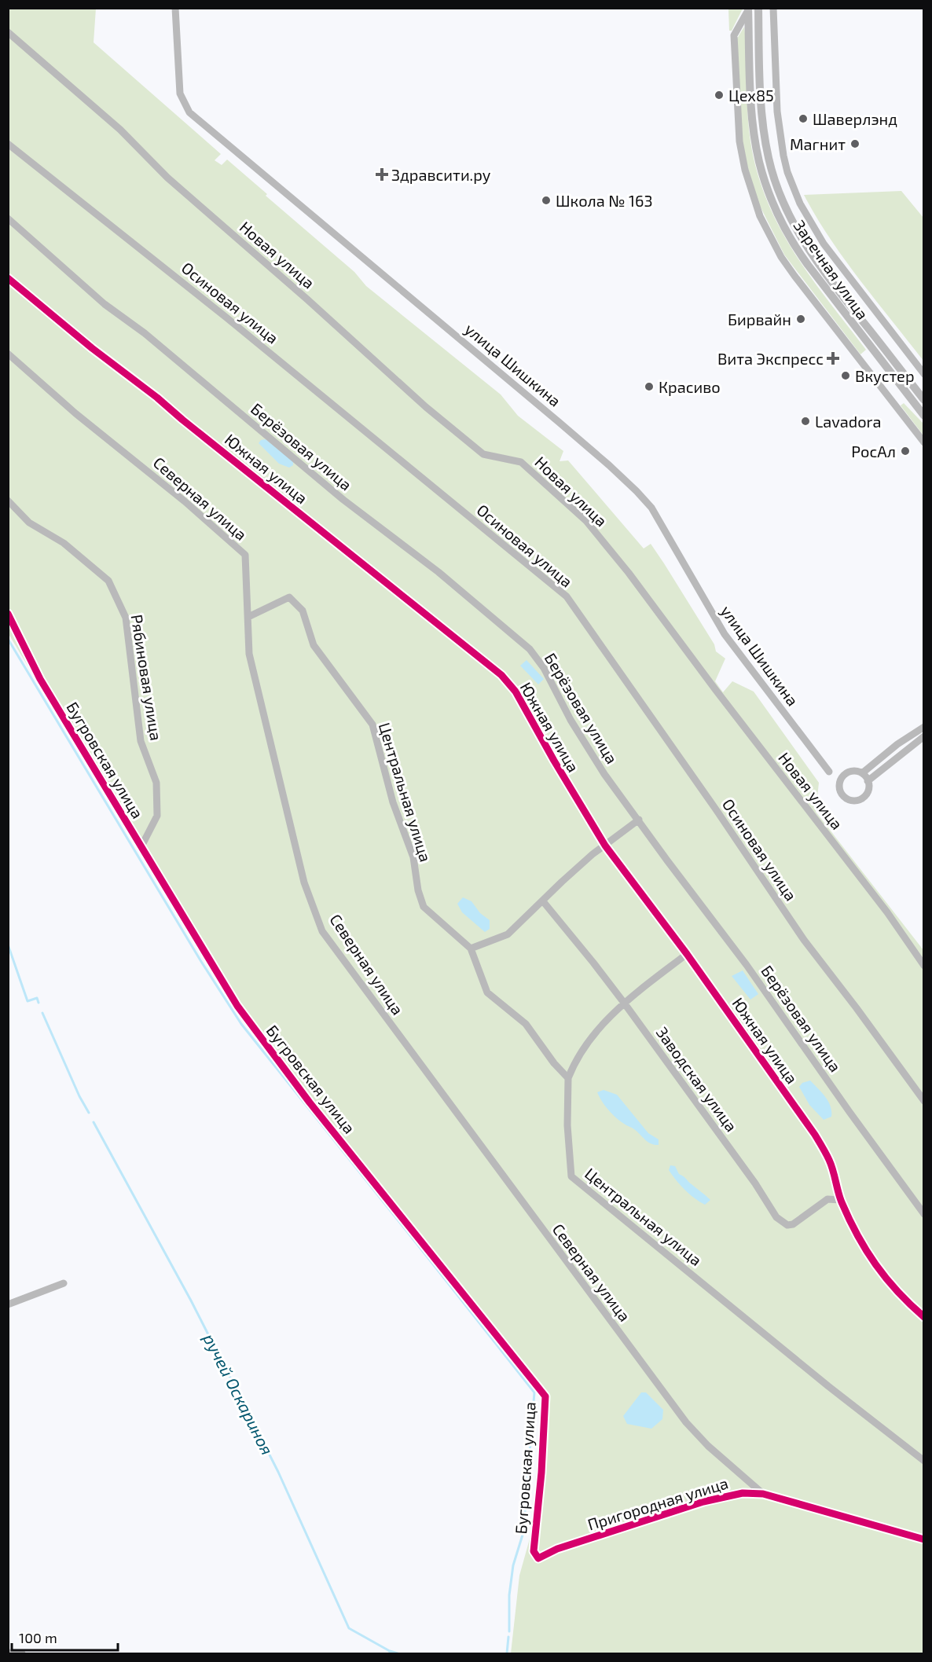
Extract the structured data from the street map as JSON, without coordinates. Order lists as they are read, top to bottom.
{
  "streets": {
    "street": [
      "Новая улица",
      "Заречная улица",
      "Осиновая улица",
      "улица Шишкина",
      "Берёзовая улица",
      "Южная улица",
      "Северная улица",
      "Рябиновая улица",
      "Бугровская улица",
      "Центральная улица",
      "Заводская улица",
      "Пригородная улица"
    ]
  },
  "crossings": [
    ["Южная улица", "Заводская улица"],
    ["Северная улица", "Центральная улица"],
    ["Северная улица", "Пригородная улица"],
    ["Рябиновая улица", "Бугровская улица"],
    ["Бугровская улица", "Пригородная улица"]
  ],
  "water": ["ручей Оскариноя"],
  "places": {
    "other": [
      "Цех85",
      "Шаверлэнд",
      "Магнит",
      "Школа № 163",
      "Бирвайн",
      "Вкустер",
      "Красиво",
      "Lavadora",
      "РосАл"
    ],
    "health": ["Здравсити.ру", "Вита Экспресс"]
  },
  "scale_bar": "100 m"
}
